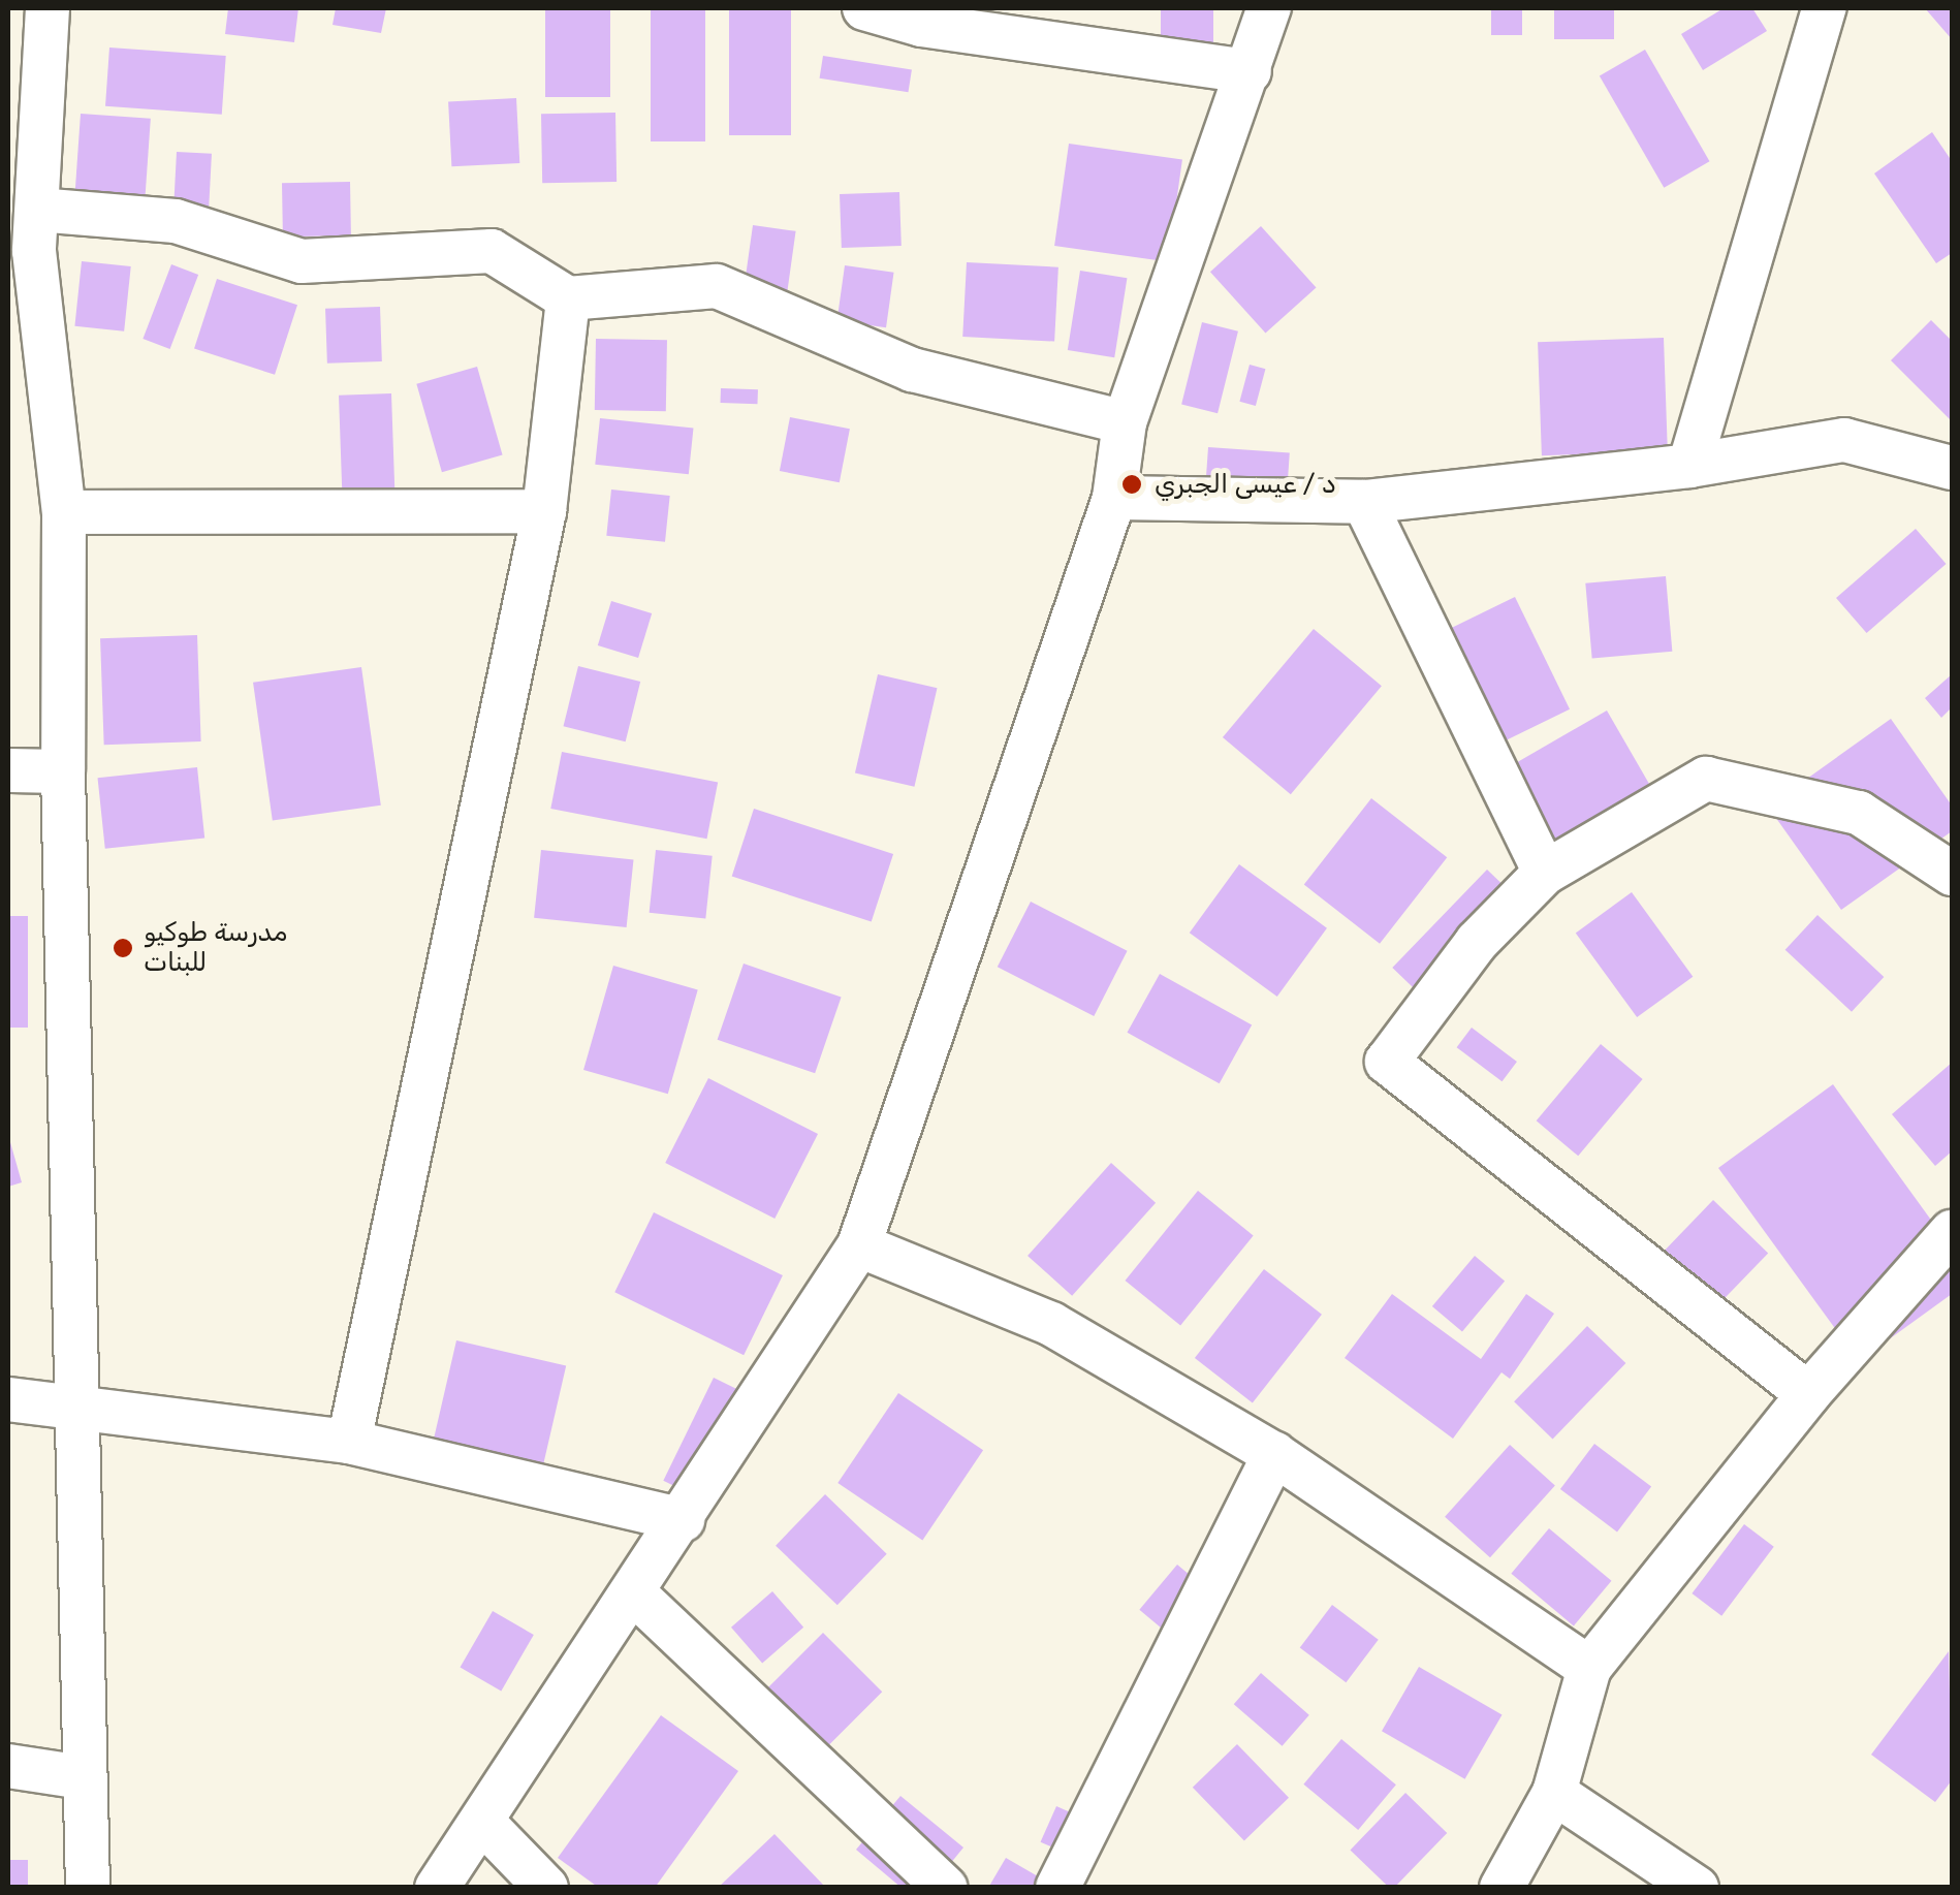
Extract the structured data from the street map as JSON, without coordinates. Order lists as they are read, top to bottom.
{
  "places": ["د / عيسى الجبري", "مدرسة طوكيو للبنات"]
}
